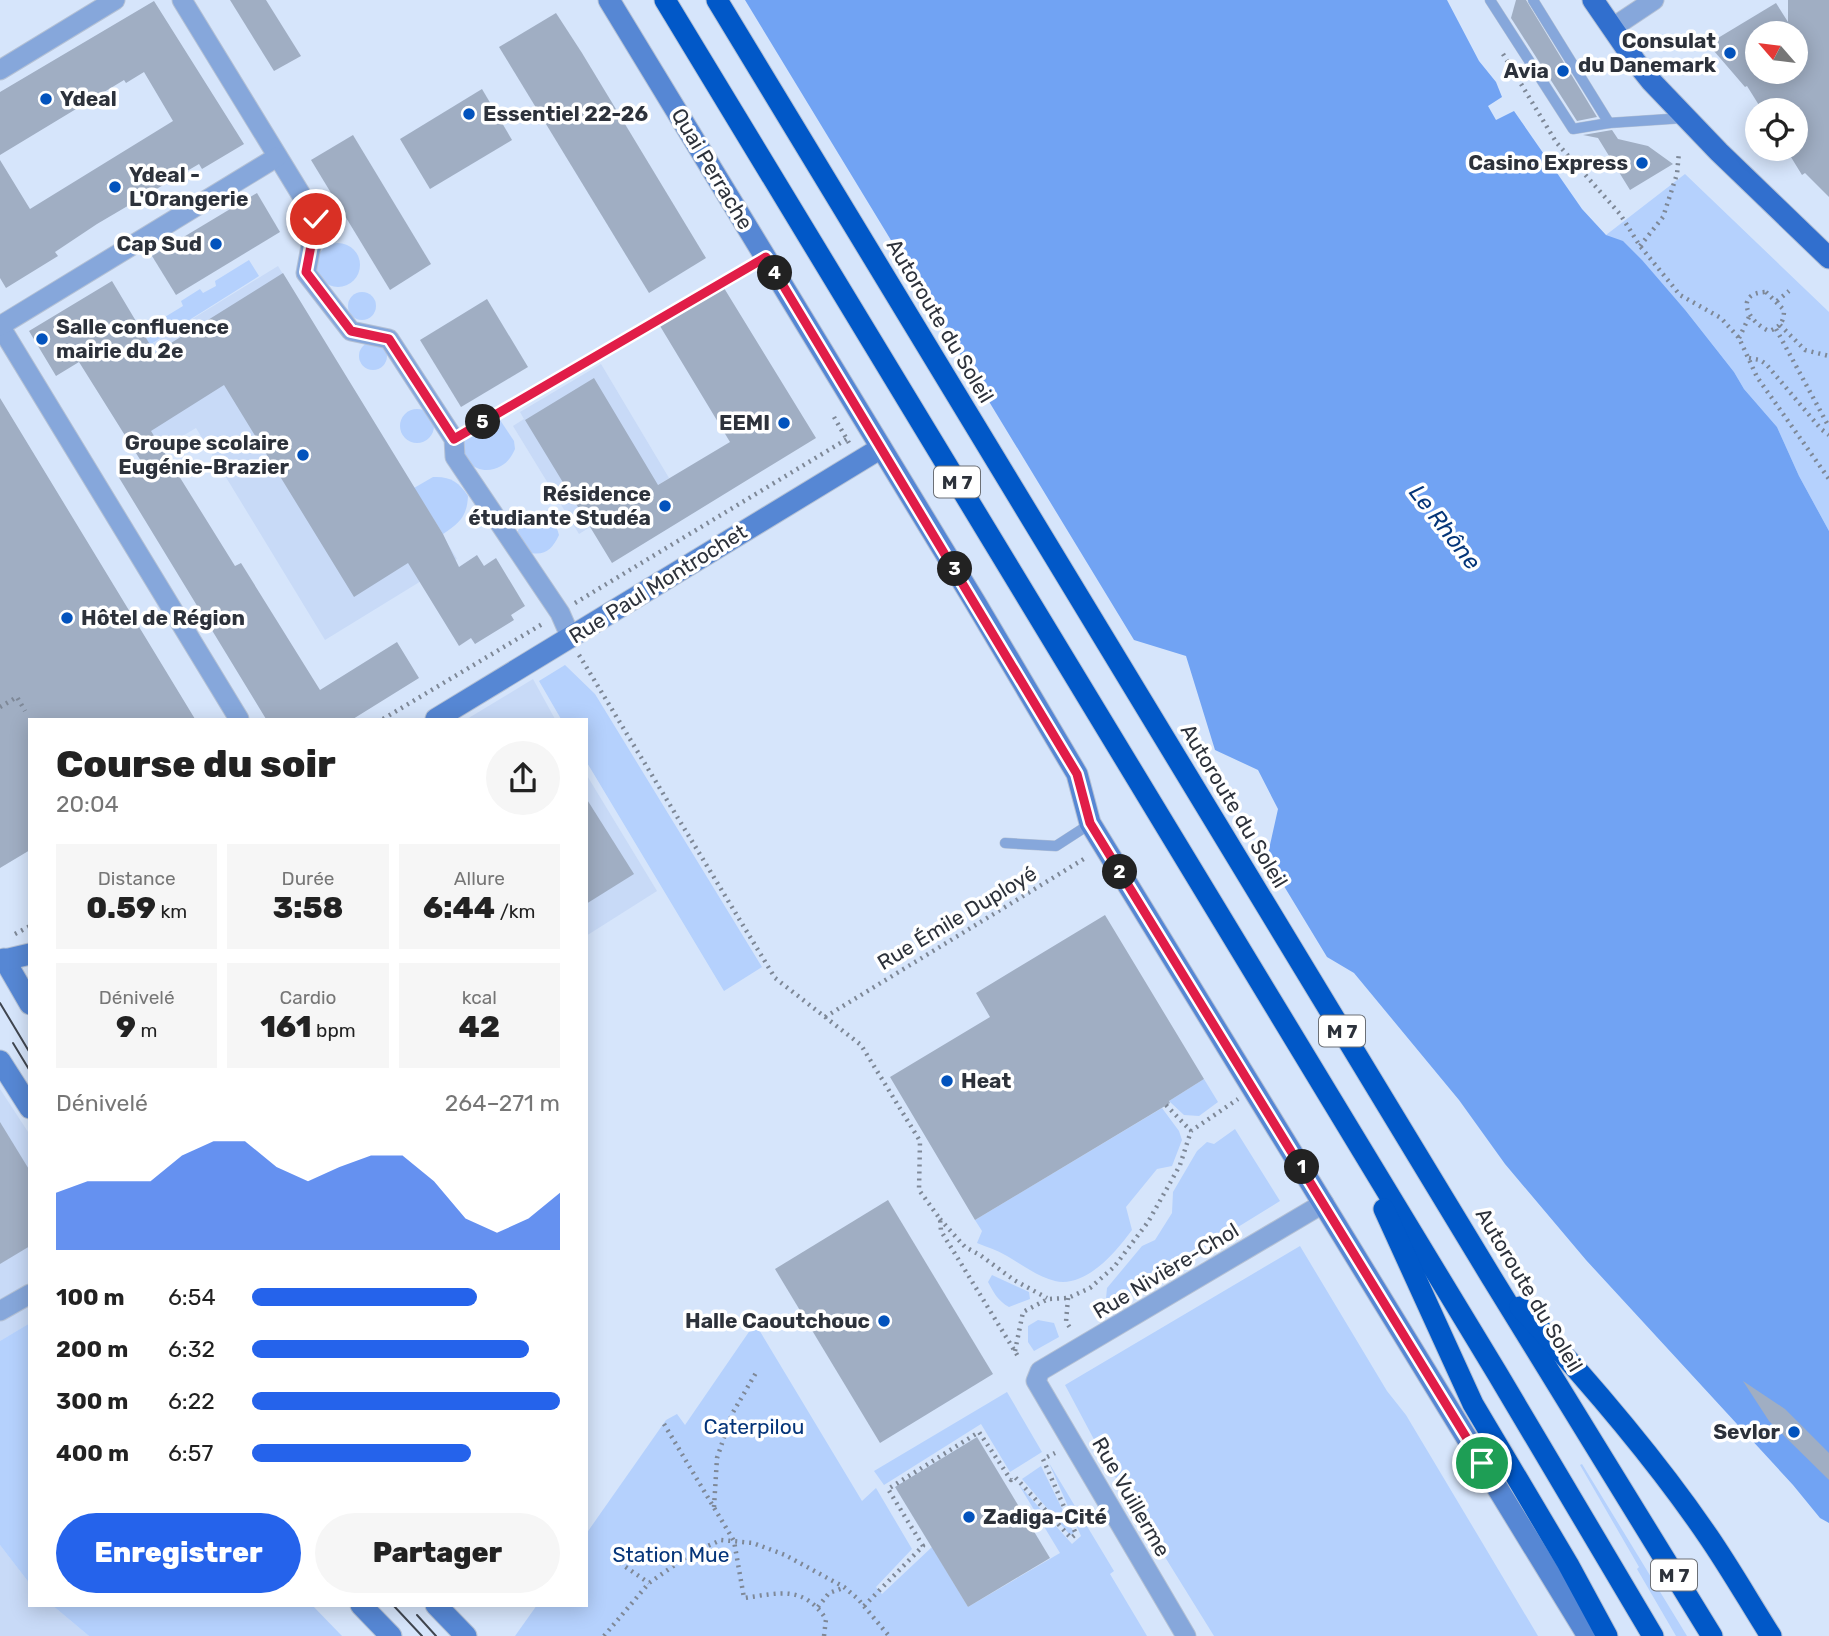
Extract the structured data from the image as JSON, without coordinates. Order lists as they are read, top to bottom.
{
  "streets": {
    "highway": ["Autoroute du Soleil", "M 7"],
    "street": [
      "Quai Perrache",
      "Rue Paul Montrochet",
      "Rue Nivière-Chol",
      "Rue Vuillerme"
    ],
    "path": ["Rue Émile Duployé"]
  },
  "crossings": [
    ["Quai Perrache", "Rue Paul Montrochet"],
    ["Quai Perrache", "Rue Émile Duployé"],
    ["Quai Perrache", "Rue Nivière-Chol"],
    ["Rue Nivière-Chol", "Rue Vuillerme"]
  ],
  "water": ["Le Rhône"],
  "parks": ["Caterpilou", "Station Mue"],
  "places": [
    "Consulat du Danemark",
    "Avia",
    "Ydeal",
    "Essentiel 22-26",
    "Casino Express",
    "Ydeal - L'Orangerie",
    "Cap Sud",
    "Salle confluence mairie du 2e",
    "EEMI",
    "Groupe scolaire Eugénie-Brazier",
    "Résidence étudiante Studéa",
    "Hôtel de Région",
    "Heat",
    "Halle Caoutchouc",
    "Sevlor",
    "Zadiga-Cité"
  ],
  "north": "top left",
  "page": {
    "pins": [
      "4",
      "5",
      "3",
      "2",
      "1"
    ],
    "heading": ["Course du soir", "20:04"],
    "stats": [
      ["Distance", "0.59 km"],
      ["Durée", "3:58"],
      ["Allure", "6:44 /km"],
      ["Dénivelé", "9 m"],
      ["Cardio", "161 bpm"],
      ["kcal", "42"]
    ],
    "chart": ["Dénivelé", "264–271 m"],
    "list": [
      {
        "name": "100 m",
        "note": "6:54"
      },
      {
        "name": "200 m",
        "note": "6:32"
      },
      {
        "name": "300 m",
        "note": "6:22"
      },
      {
        "name": "400 m",
        "note": "6:57"
      }
    ],
    "buttons": ["Enregistrer", "Partager"]
  }
}
